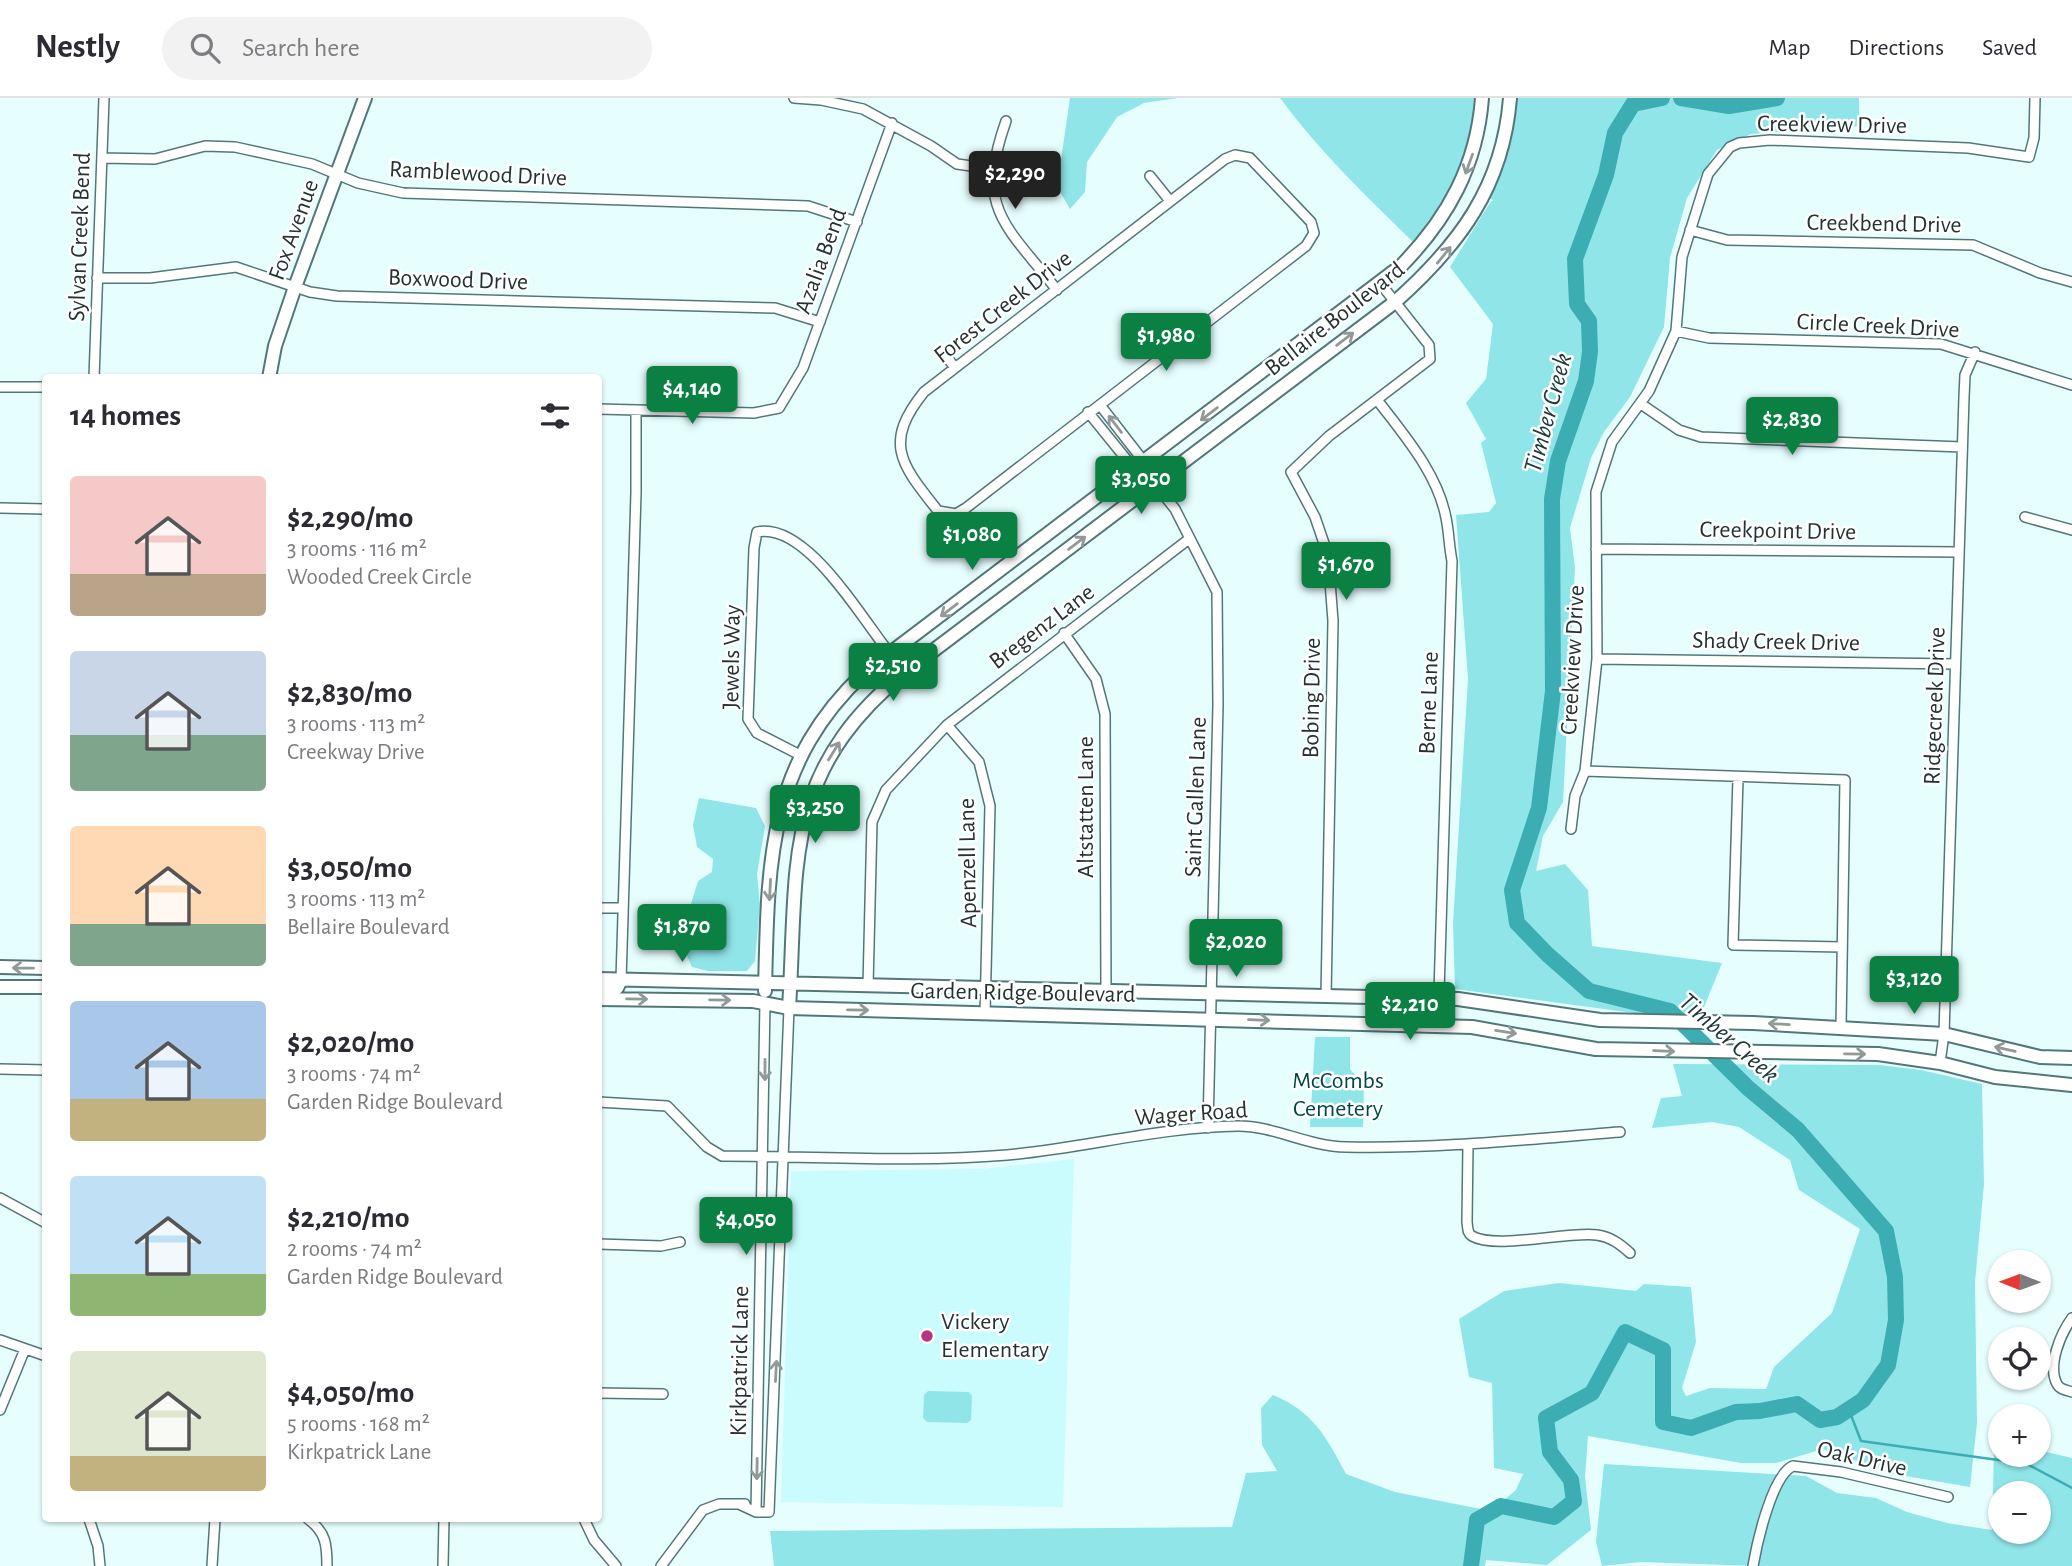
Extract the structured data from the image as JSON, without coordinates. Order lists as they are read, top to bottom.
{
  "streets": {
    "main road": ["Fox Avenue", "Bellaire Boulevard", "Garden Ridge Boulevard"],
    "street": [
      "Creekview Drive",
      "Ramblewood Drive",
      "Creekbend Drive",
      "Sylvan Creek Bend",
      "Azalia Bend",
      "Boxwood Drive",
      "Forest Creek Drive",
      "Circle Creek Drive",
      "Creekpoint Drive",
      "Bregenz Lane",
      "Shady Creek Drive",
      "Jewels Way",
      "Bobing Drive",
      "Berne Lane",
      "Ridgecreek Drive",
      "Saint Gallen Lane",
      "Altstatten Lane",
      "Apenzell Lane",
      "Wager Road",
      "Kirkpatrick Lane",
      "Oak Drive"
    ]
  },
  "crossings": [
    ["Creekview Drive", "Creekbend Drive"],
    ["Creekview Drive", "Circle Creek Drive"],
    ["Creekview Drive", "Creekpoint Drive"],
    ["Creekview Drive", "Shady Creek Drive"],
    ["Creekview Drive", "Garden Ridge Boulevard"],
    ["Ramblewood Drive", "Fox Avenue"],
    ["Ramblewood Drive", "Sylvan Creek Bend"],
    ["Ramblewood Drive", "Azalia Bend"],
    ["Fox Avenue", "Boxwood Drive"],
    ["Sylvan Creek Bend", "Boxwood Drive"],
    ["Azalia Bend", "Boxwood Drive"],
    ["Bellaire Boulevard", "Jewels Way"],
    ["Bellaire Boulevard", "Bobing Drive"],
    ["Bellaire Boulevard", "Saint Gallen Lane"],
    ["Bellaire Boulevard", "Garden Ridge Boulevard"],
    ["Bellaire Boulevard", "Kirkpatrick Lane"],
    ["Circle Creek Drive", "Ridgecreek Drive"],
    ["Creekpoint Drive", "Ridgecreek Drive"],
    ["Bregenz Lane", "Saint Gallen Lane"],
    ["Bregenz Lane", "Altstatten Lane"],
    ["Bregenz Lane", "Apenzell Lane"],
    ["Bregenz Lane", "Garden Ridge Boulevard"],
    ["Shady Creek Drive", "Ridgecreek Drive"],
    ["Bobing Drive", "Berne Lane"],
    ["Bobing Drive", "Garden Ridge Boulevard"],
    ["Berne Lane", "Garden Ridge Boulevard"],
    ["Ridgecreek Drive", "Garden Ridge Boulevard"],
    ["Saint Gallen Lane", "Garden Ridge Boulevard"],
    ["Saint Gallen Lane", "Wager Road"],
    ["Altstatten Lane", "Garden Ridge Boulevard"],
    ["Apenzell Lane", "Garden Ridge Boulevard"],
    ["Garden Ridge Boulevard", "Kirkpatrick Lane"],
    ["Wager Road", "Kirkpatrick Lane"]
  ],
  "water": ["Timber Creek"],
  "parks": ["McCombs Cemetery"],
  "places": ["Vickery Elementary"],
  "north": "left",
  "page": {
    "header": "Nestly",
    "search": "Search here",
    "nav": ["Map", "Directions", "Saved"],
    "price": [
      "$2,290",
      "$1,980",
      "$4,140",
      "$2,830",
      "$3,050",
      "$1,080",
      "$1,670",
      "$2,510",
      "$3,250",
      "$1,870",
      "$2,020",
      "$3,120",
      "$2,210",
      "$4,050"
    ],
    "heading": "14 homes",
    "list": [
      {
        "name": "$2,290/mo",
        "note": "3 rooms · 116 m² · Wooded Creek Circle"
      },
      {
        "name": "$2,830/mo",
        "note": "3 rooms · 113 m² · Creekway Drive"
      },
      {
        "name": "$3,050/mo",
        "note": "3 rooms · 113 m² · Bellaire Boulevard"
      },
      {
        "name": "$2,020/mo",
        "note": "3 rooms · 74 m² · Garden Ridge Boulevard"
      },
      {
        "name": "$2,210/mo",
        "note": "2 rooms · 74 m² · Garden Ridge Boulevard"
      },
      {
        "name": "$4,050/mo",
        "note": "5 rooms · 168 m² · Kirkpatrick Lane"
      }
    ],
    "map_buttons": ["+", "−"]
  }
}
